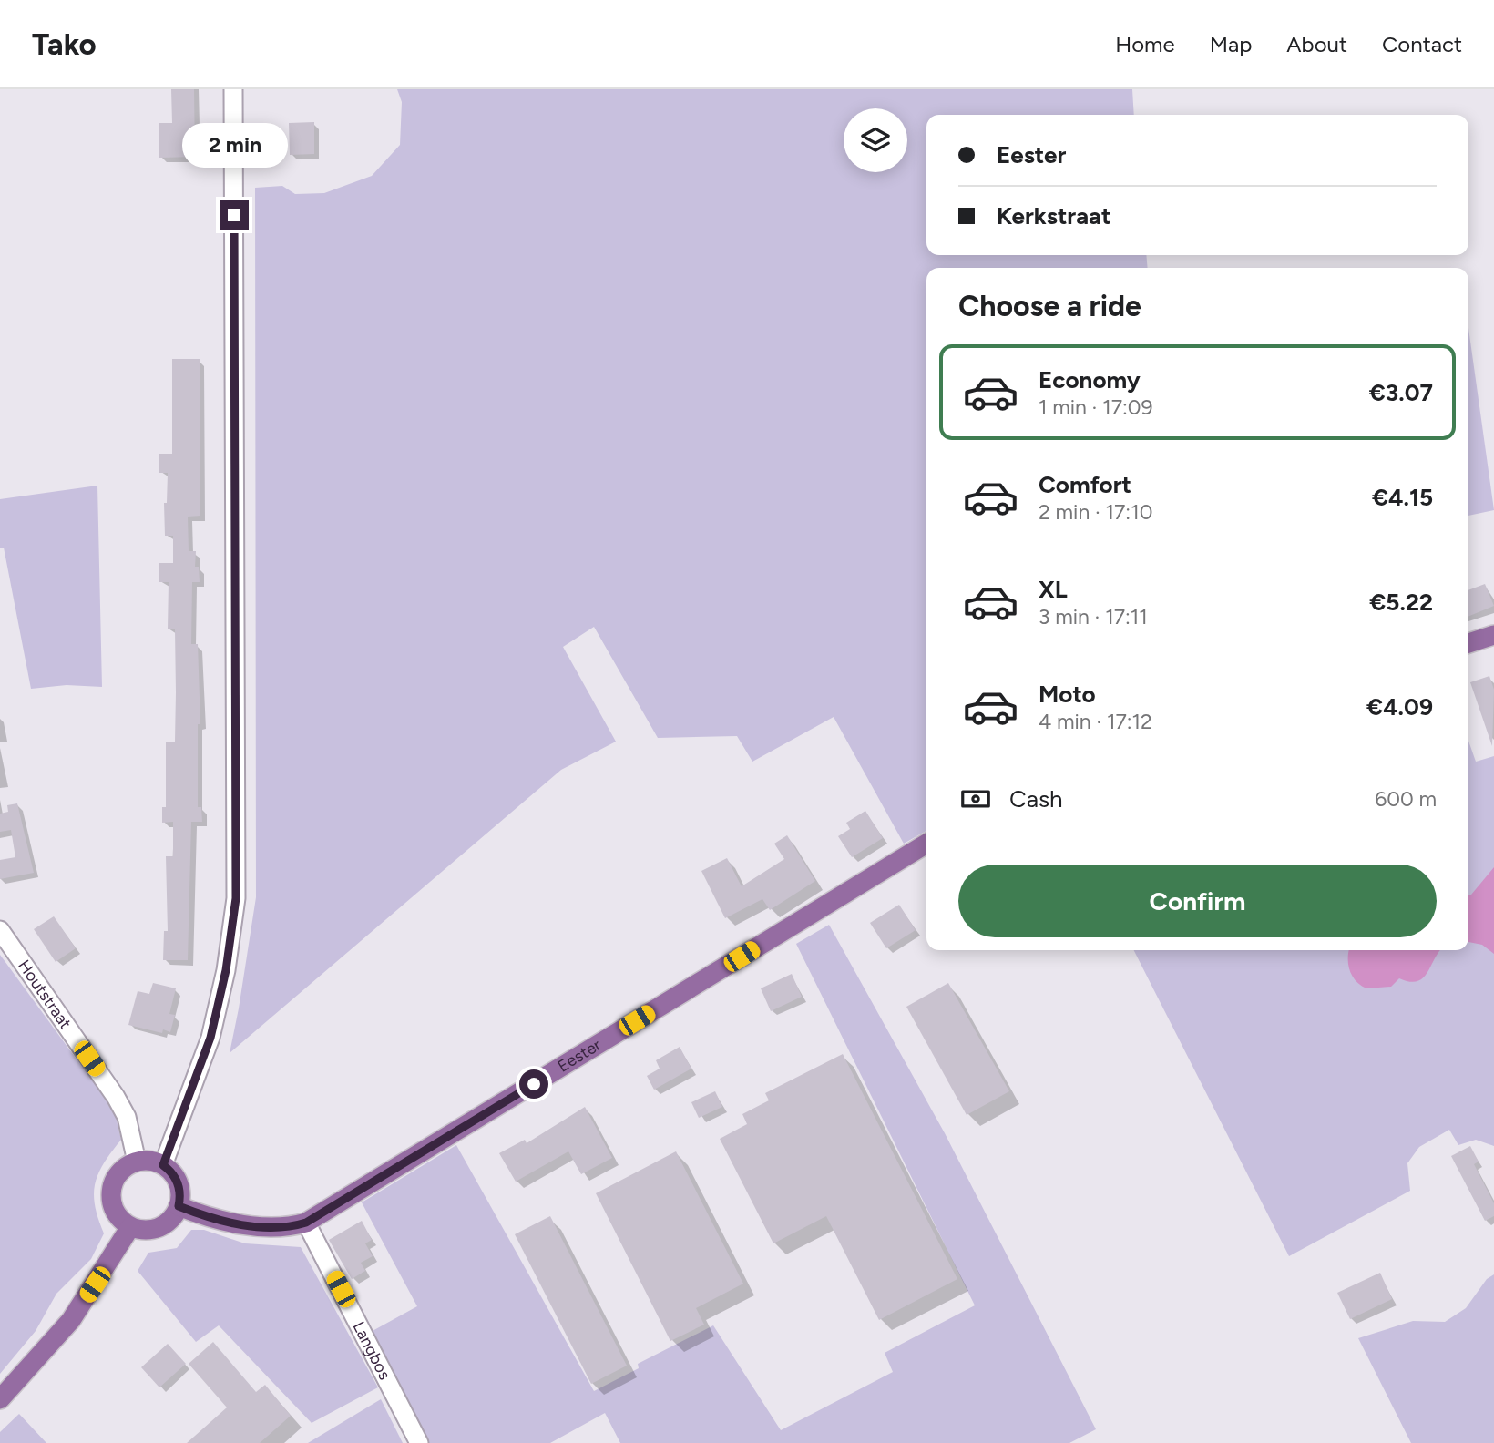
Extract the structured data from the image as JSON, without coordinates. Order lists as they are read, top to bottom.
{
  "streets": {
    "main road": ["Eester"],
    "street": ["Houtstraat", "Langbos"]
  },
  "crossings": [
    ["Houtstraat", "Eester"],
    ["Eester", "Langbos"]
  ],
  "page": {
    "header": "Tako",
    "nav": [
      "Home",
      "Map",
      "About",
      "Contact"
    ],
    "banner": ["Eester", "Kerkstraat"],
    "bubble": "2 min",
    "heading": "Choose a ride",
    "list": [
      {
        "name": "Economy",
        "note": "1 min · 17:09",
        "value": "€3.07"
      },
      {
        "name": "Comfort",
        "note": "2 min · 17:10",
        "value": "€4.15"
      },
      {
        "name": "XL",
        "note": "3 min · 17:11",
        "value": "€5.22"
      },
      {
        "name": "Moto",
        "note": "4 min · 17:12",
        "value": "€4.09"
      }
    ],
    "pay": ["Cash", "600 m"],
    "buttons": "Confirm"
  }
}
